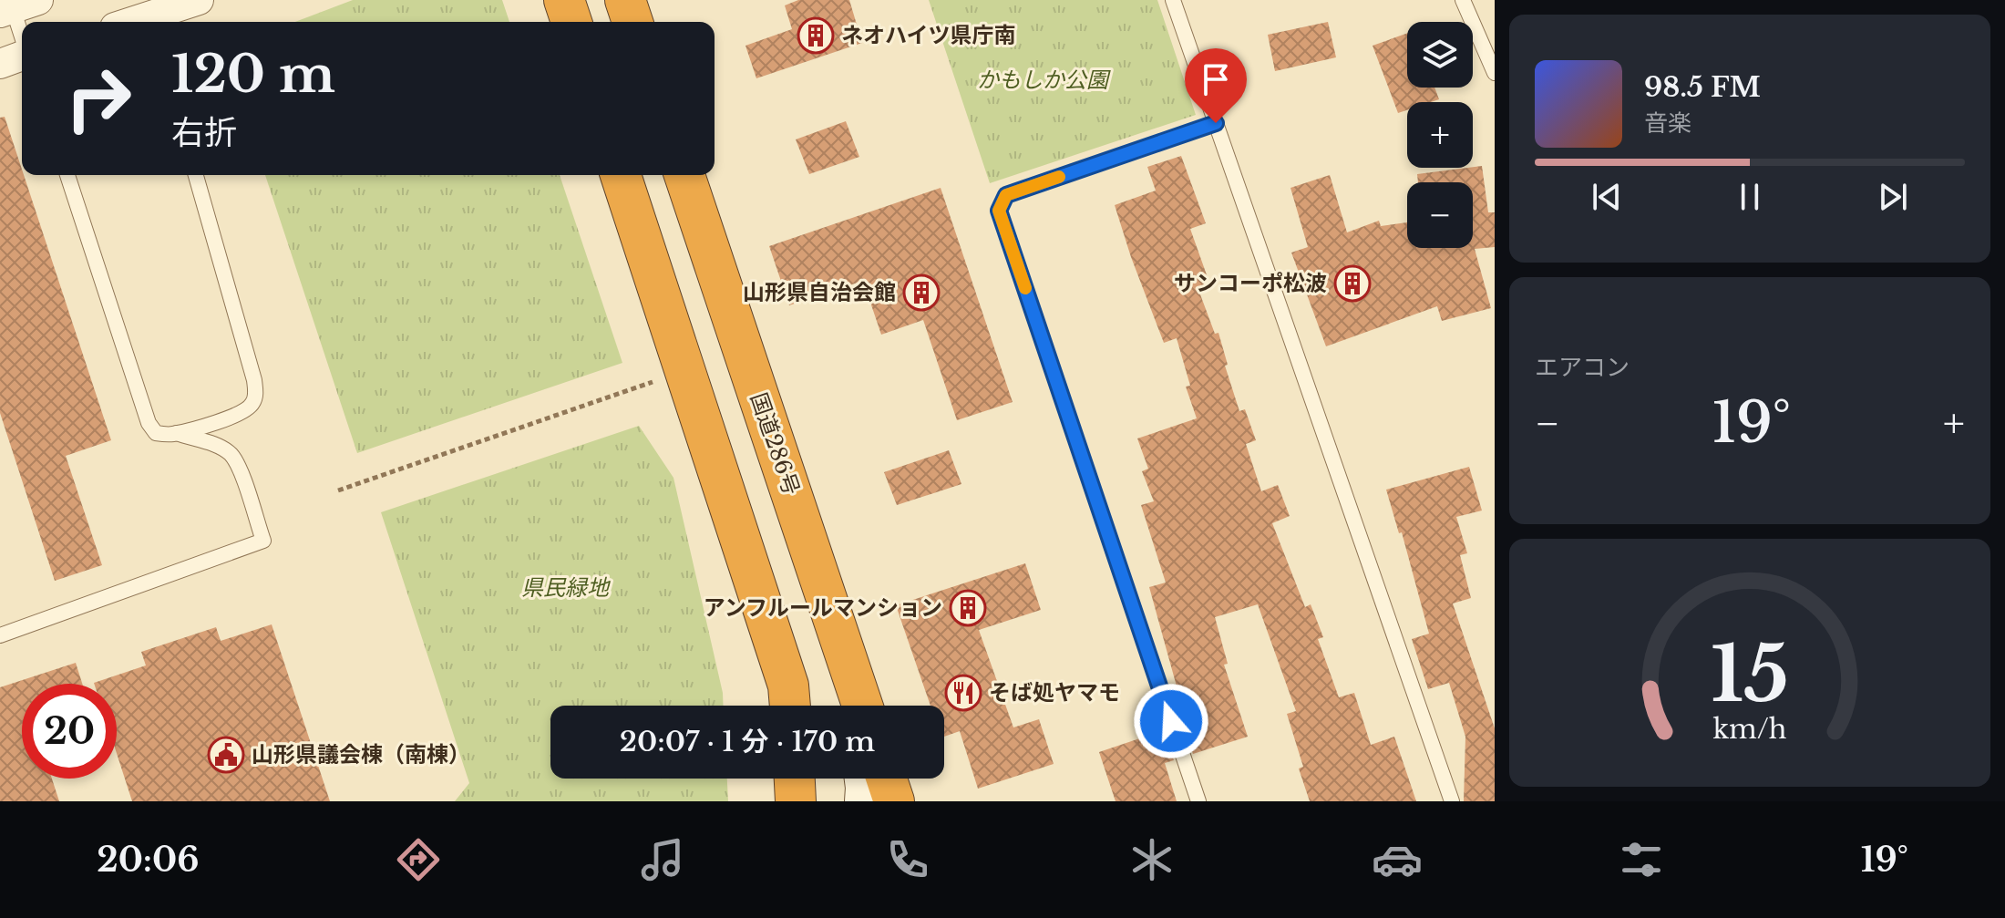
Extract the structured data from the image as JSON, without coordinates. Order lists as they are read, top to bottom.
{
  "streets": {
    "highway": ["国道286号"]
  },
  "parks": ["かもしか公園", "県民緑地"],
  "places": {
    "building": [
      "ネオハイツ県庁南",
      "サンコーポ松波",
      "山形県自治会館",
      "アンフルールマンション"
    ],
    "restaurant": ["そば処ヤマモ"],
    "public building": ["山形県議会棟（南棟）"]
  },
  "page": {
    "map_buttons": ["+", "−"],
    "turn": ["120 m", "右折"],
    "song": ["98.5 FM", "音楽"],
    "tile": "エアコン",
    "heat": ["−", "19°", "+"],
    "limit": "20",
    "trip": "20:07 · 1 分 · 170 m",
    "tabs": ["20:06", "19°"],
    "gauge": ["15", "km/h"]
  }
}
